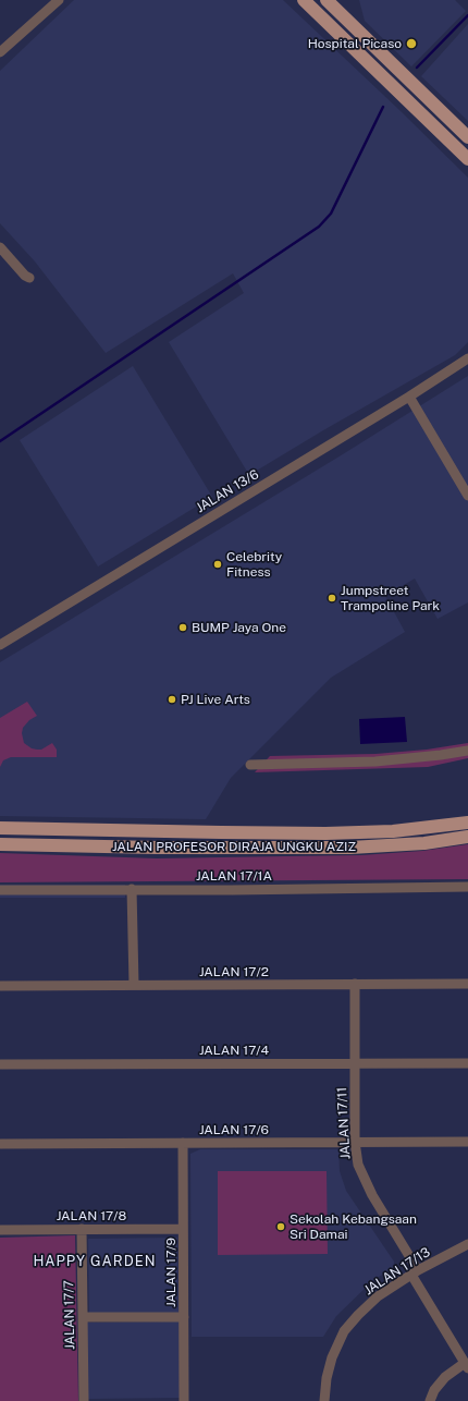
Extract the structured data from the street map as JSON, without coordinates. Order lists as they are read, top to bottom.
{
  "streets": {
    "main road": ["JALAN PROFESOR DIRAJA UNGKU AZIZ"],
    "street": [
      "JALAN 13/6",
      "JALAN 17/1A",
      "JALAN 17/2",
      "JALAN 17/4",
      "JALAN 17/11",
      "JALAN 17/6",
      "JALAN 17/8",
      "JALAN 17/13",
      "JALAN 17/9",
      "JALAN 17/7"
    ]
  },
  "crossings": [
    ["JALAN 17/2", "JALAN 17/11"],
    ["JALAN 17/4", "JALAN 17/11"],
    ["JALAN 17/11", "JALAN 17/6"],
    ["JALAN 17/11", "JALAN 17/13"],
    ["JALAN 17/6", "JALAN 17/9"],
    ["JALAN 17/8", "JALAN 17/9"],
    ["JALAN 17/8", "JALAN 17/7"]
  ],
  "districts": ["HAPPY GARDEN"],
  "places": [
    "Hospital Picaso",
    "Celebrity Fitness",
    "Jumpstreet Trampoline Park",
    "BUMP Jaya One",
    "PJ Live Arts",
    "Sekolah Kebangsaan Sri Damai"
  ]
}
